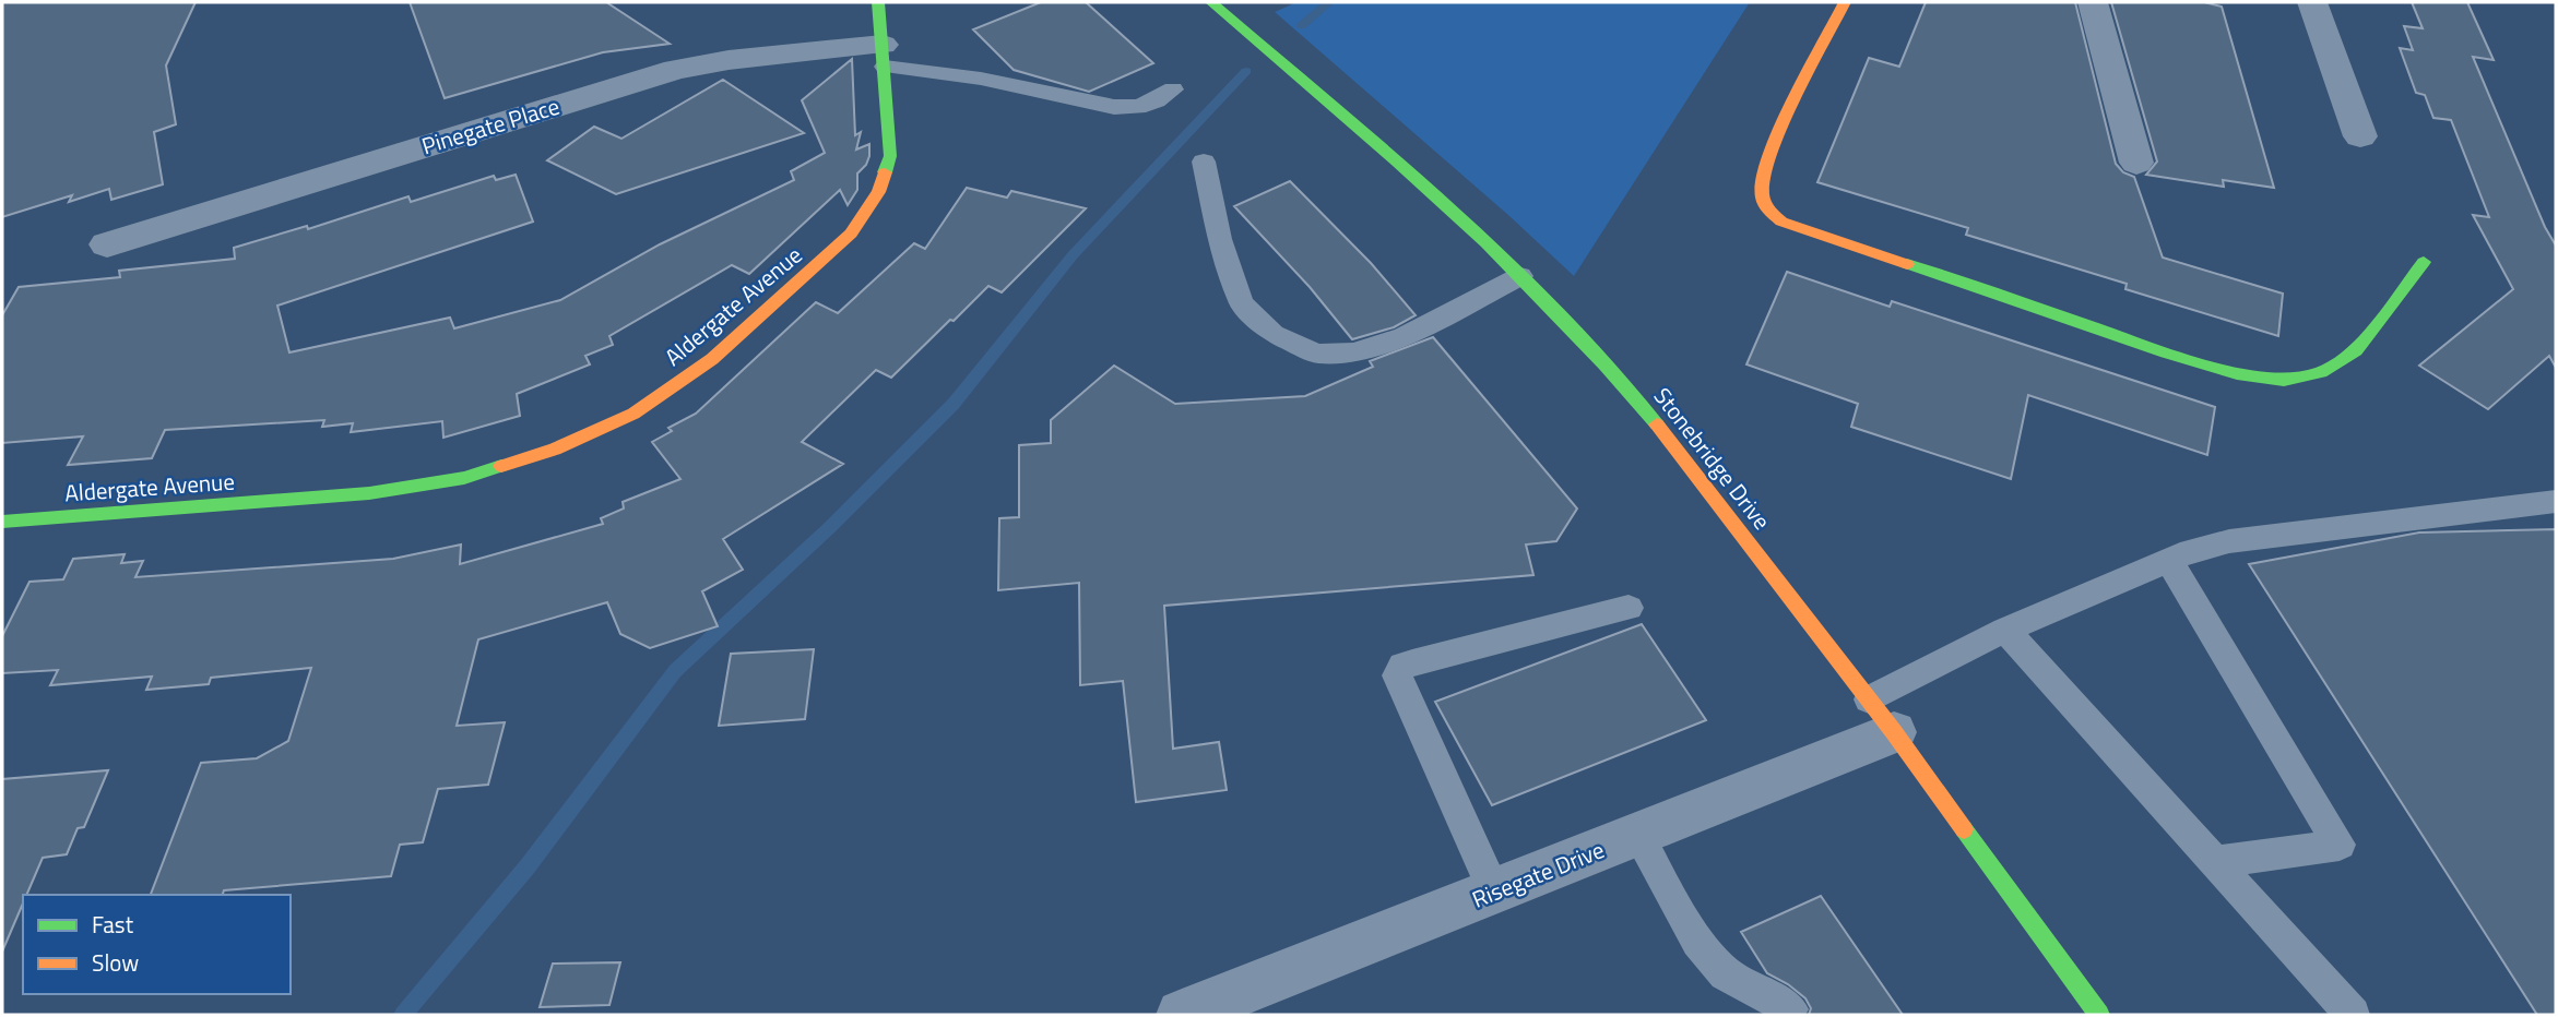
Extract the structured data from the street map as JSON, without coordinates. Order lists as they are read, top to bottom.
{
  "streets": {
    "street": [
      "Pinegate Place",
      "Aldergate Avenue",
      "Stonebridge Drive",
      "Risegate Drive"
    ]
  },
  "crossings": [
    ["Pinegate Place", "Aldergate Avenue"],
    ["Stonebridge Drive", "Risegate Drive"]
  ],
  "legend": ["Fast", "Slow"]
}
